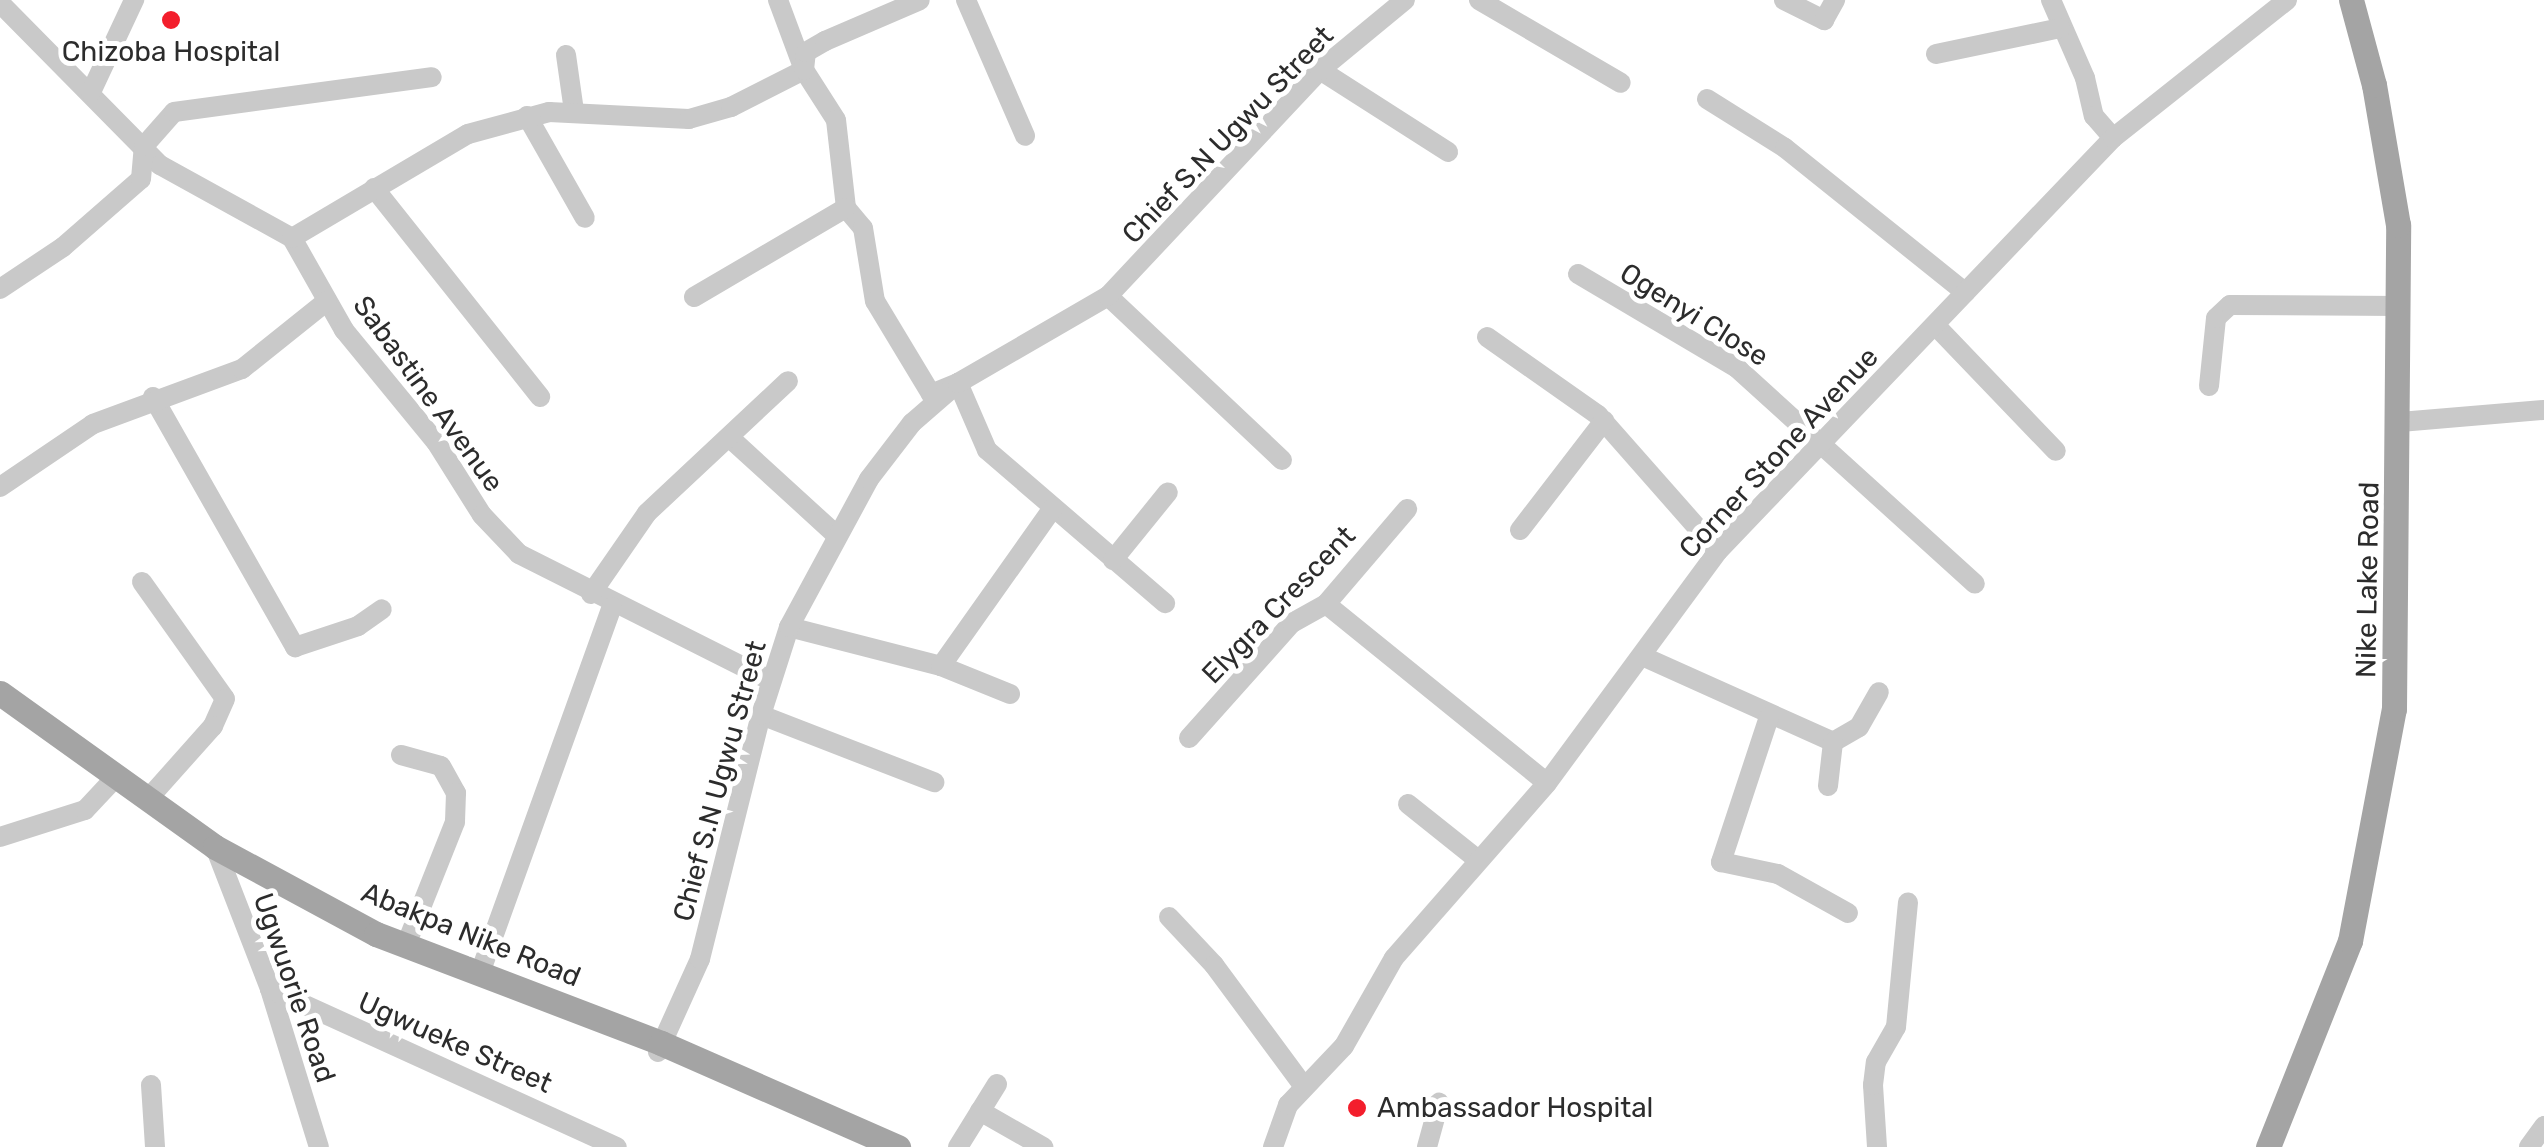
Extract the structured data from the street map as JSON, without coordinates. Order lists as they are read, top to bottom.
{
  "streets": {
    "main road": ["Nike Lake Road", "Abakpa Nike Road"],
    "street": [
      "Chief S.N Ugwu Street",
      "Ogenyi Close",
      "Sabastine Avenue",
      "Corner Stone Avenue",
      "Elygra Crescent",
      "Ugwuorie Road",
      "Ugwueke Street"
    ]
  },
  "crossings": [
    ["Chief S.N Ugwu Street", "Sabastine Avenue"],
    ["Chief S.N Ugwu Street", "Abakpa Nike Road"],
    ["Ogenyi Close", "Corner Stone Avenue"],
    ["Abakpa Nike Road", "Ugwuorie Road"],
    ["Ugwuorie Road", "Ugwueke Street"]
  ],
  "places": ["Chizoba Hospital", "Ambassador Hospital"]
}
